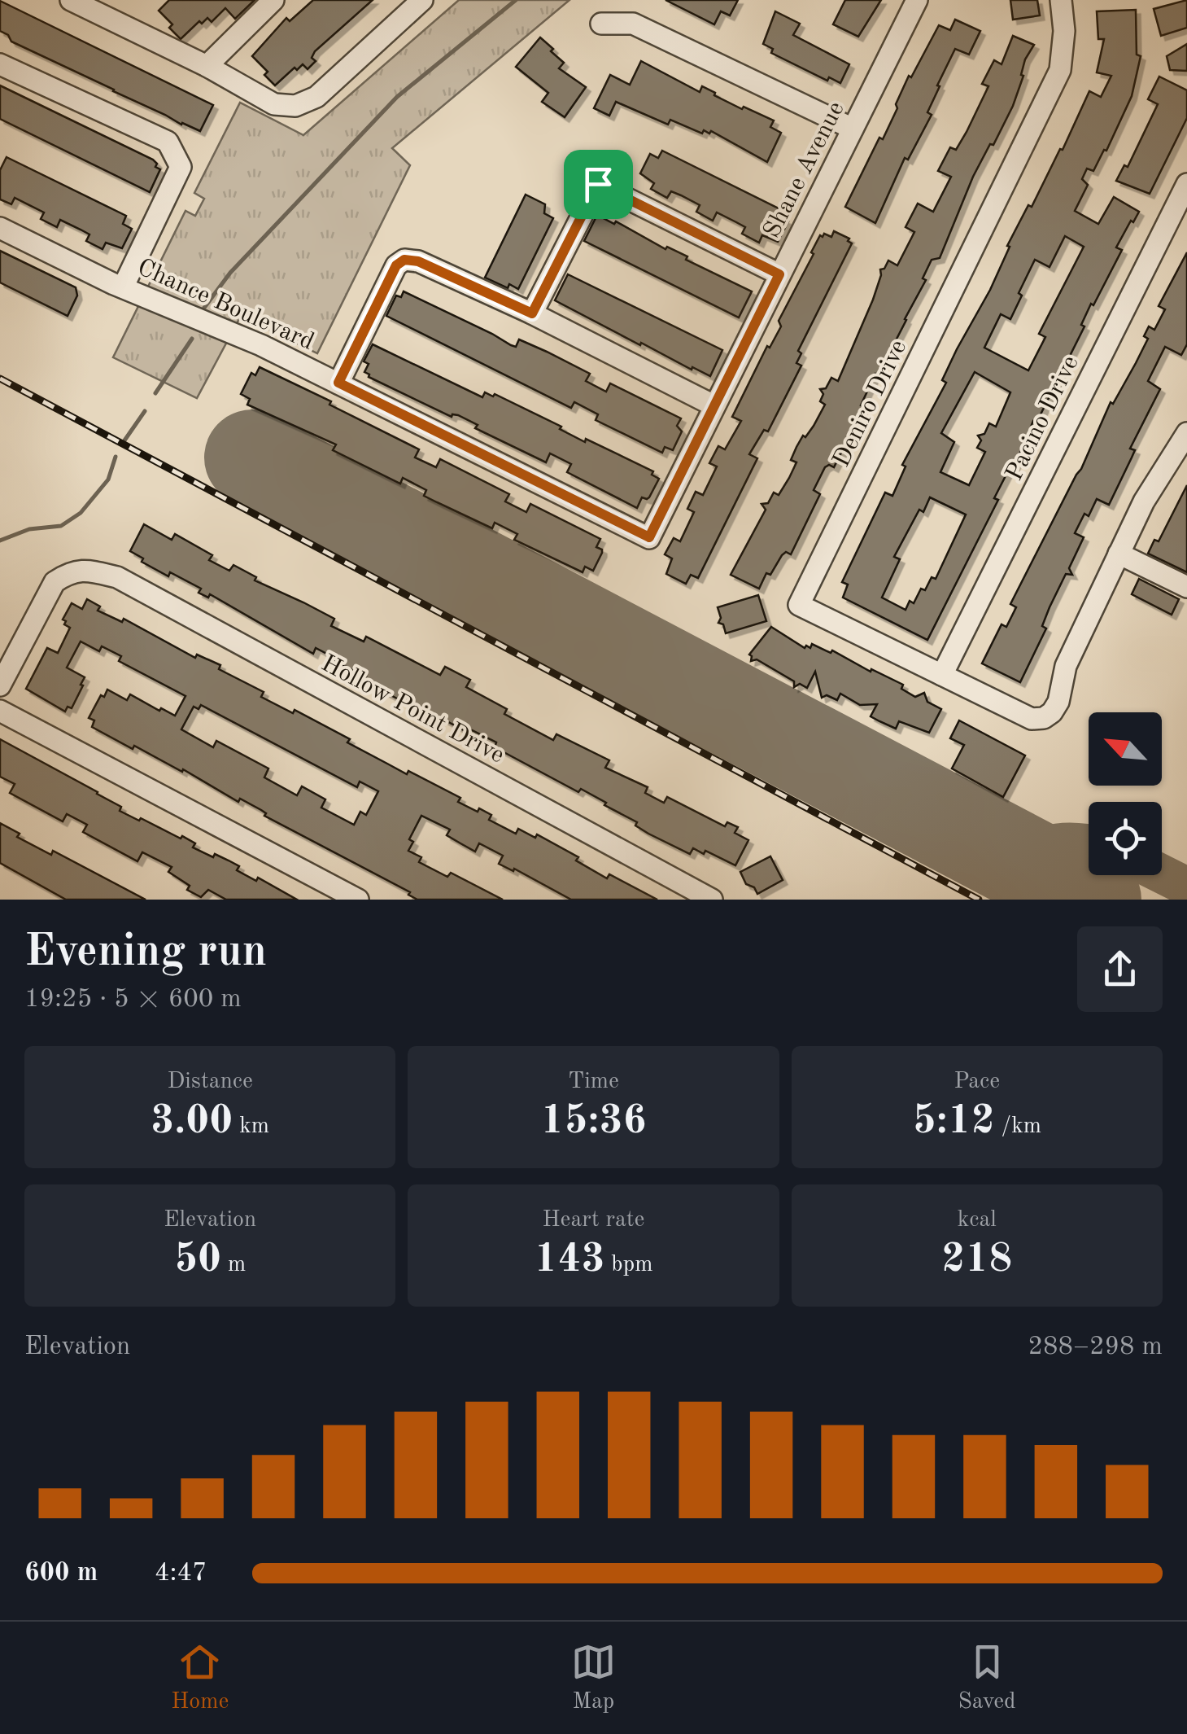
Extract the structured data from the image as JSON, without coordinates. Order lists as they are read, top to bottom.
{
  "streets": {
    "street": [
      "Shane Avenue",
      "Chance Boulevard",
      "Deniro Drive",
      "Pacino Drive",
      "Hollow Point Drive"
    ]
  },
  "crossings": [
    ["Shane Avenue", "Chance Boulevard"],
    ["Deniro Drive", "Pacino Drive"]
  ],
  "north": "top left",
  "page": {
    "heading": ["Evening run", "19:25 · 5 × 600 m"],
    "stats": [
      ["Distance", "3.00 km"],
      ["Time", "15:36"],
      ["Pace", "5:12 /km"],
      ["Elevation", "50 m"],
      ["Heart rate", "143 bpm"],
      ["kcal", "218"]
    ],
    "chart": ["Elevation", "288–298 m"],
    "list": [
      {
        "name": "600 m",
        "note": "4:47"
      }
    ],
    "tabs": ["Home", "Map", "Saved"]
  }
}
